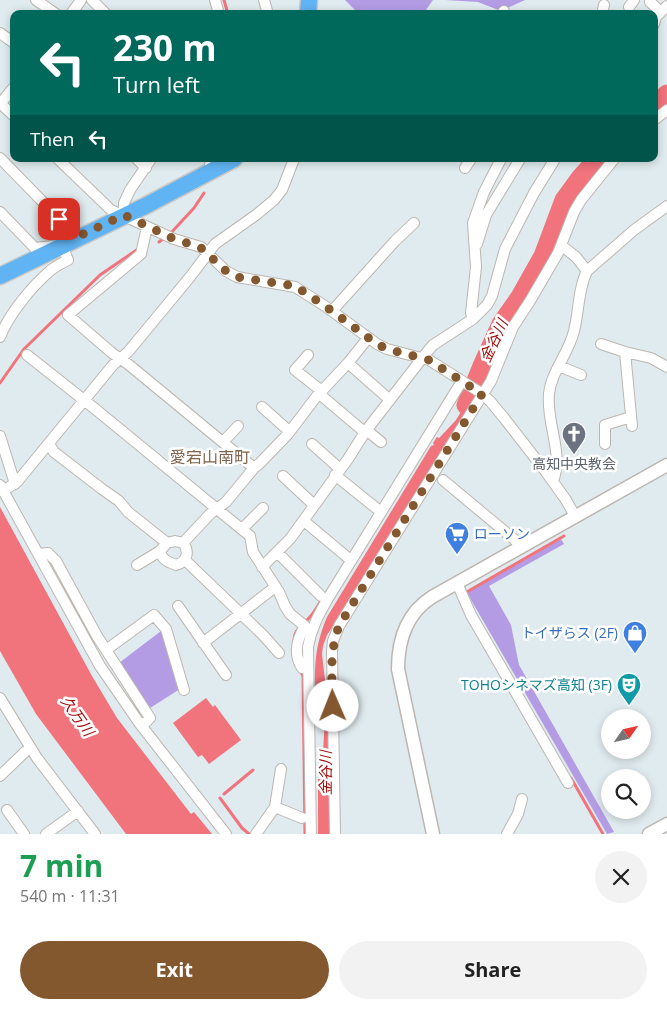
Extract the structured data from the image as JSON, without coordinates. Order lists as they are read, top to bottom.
{
  "districts": ["愛宕山南町"],
  "water": ["金谷川", "久万川"],
  "places": {
    "church": ["高知中央教会"],
    "supermarket": ["ローソン"],
    "shop": ["トイザらス (2F)"],
    "theatre": ["TOHOシネマズ高知 (3F)"]
  },
  "north": "top right",
  "page": {
    "turn": ["230 m", "Turn left"],
    "then": "Then",
    "heading": ["7 min", "540 m · 11:31"],
    "buttons": ["Exit", "Share"]
  }
}
